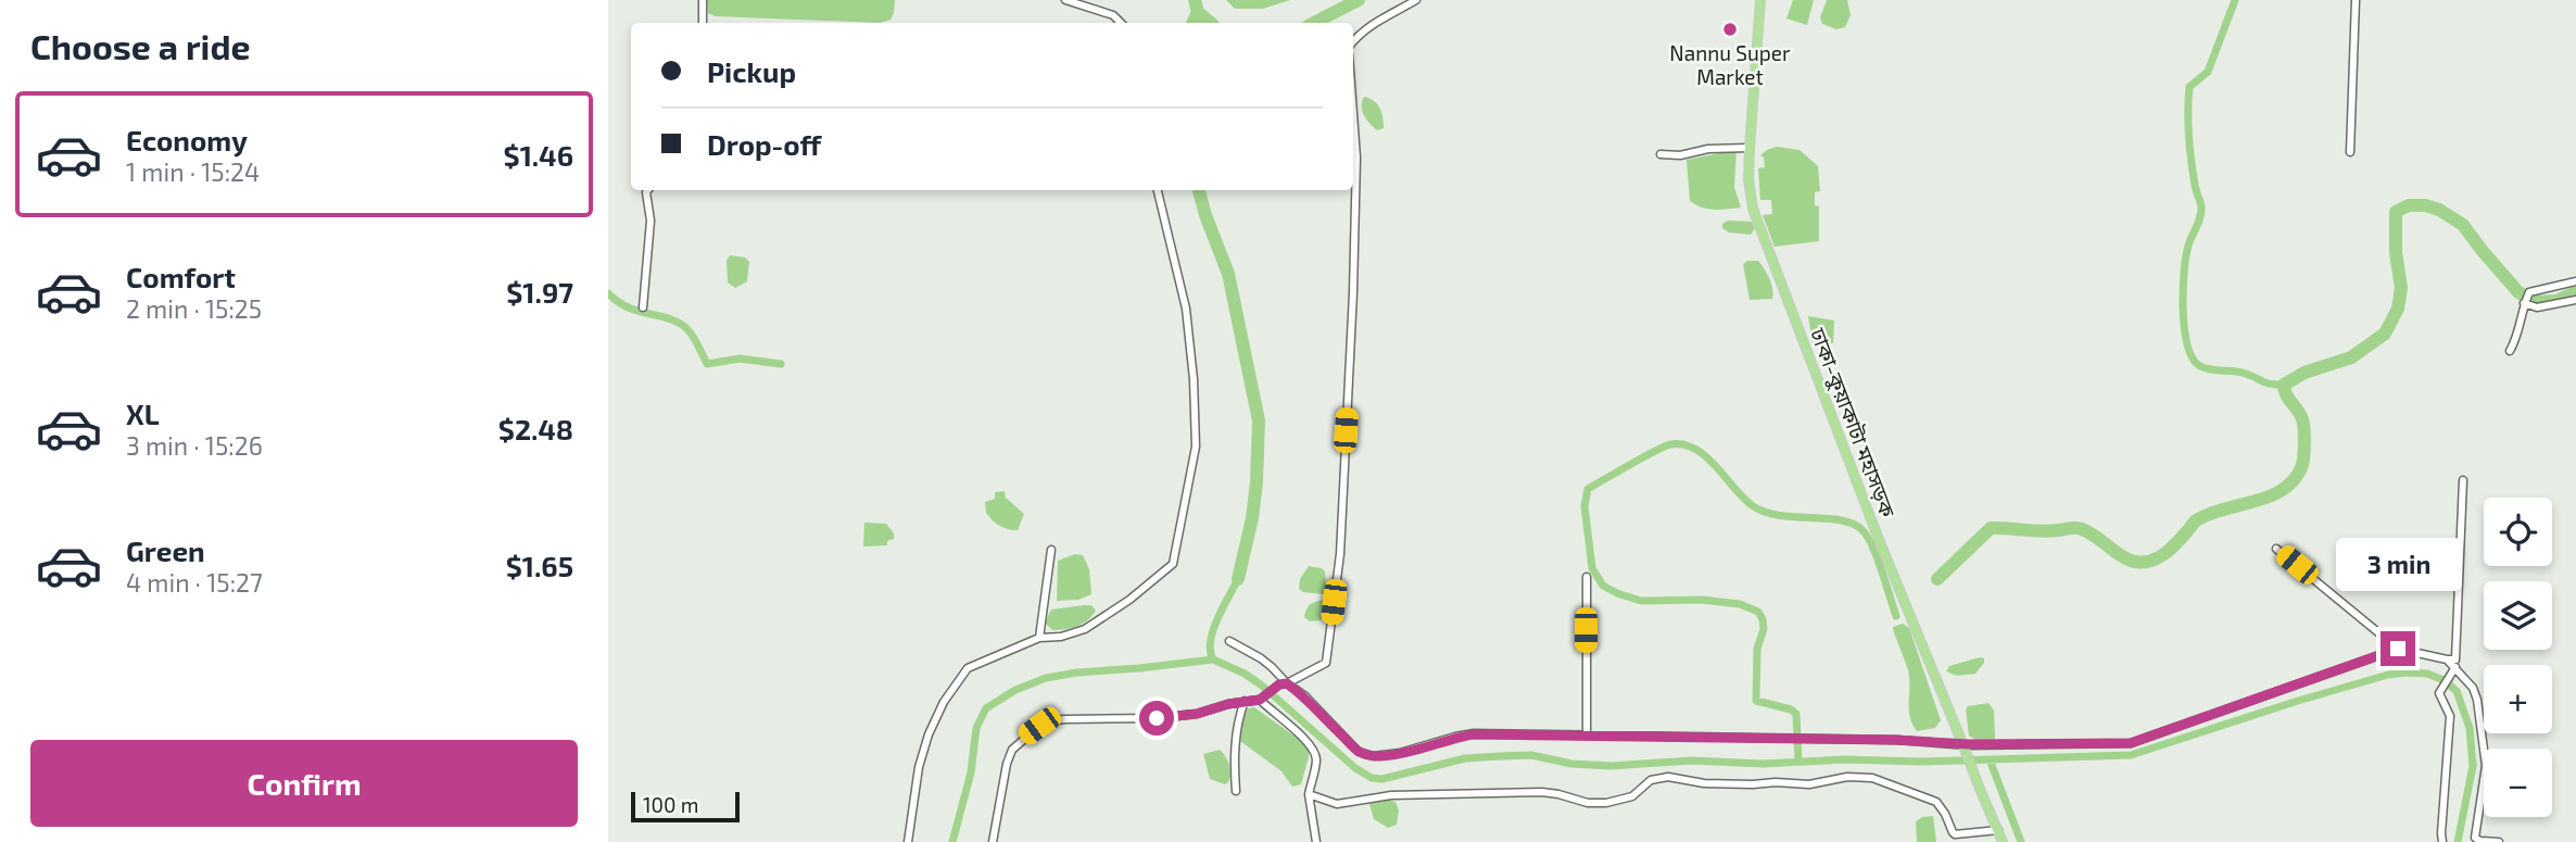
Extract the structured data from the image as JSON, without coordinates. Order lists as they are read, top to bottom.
{
  "streets": {
    "main road": ["ঢাকা-কুয়াকাটা মহাসড়ক"]
  },
  "places": ["Nannu Super Market"],
  "scale_bar": "100 m",
  "page": {
    "heading": "Choose a ride",
    "banner": ["Pickup", "Drop-off"],
    "list": [
      {
        "name": "Economy",
        "note": "1 min · 15:24",
        "value": "$1.46"
      },
      {
        "name": "Comfort",
        "note": "2 min · 15:25",
        "value": "$1.97"
      },
      {
        "name": "XL",
        "note": "3 min · 15:26",
        "value": "$2.48"
      },
      {
        "name": "Green",
        "note": "4 min · 15:27",
        "value": "$1.65"
      }
    ],
    "map_buttons": ["+", "−"],
    "bubble": "3 min",
    "buttons": "Confirm",
    "scale": "100 m"
  }
}
